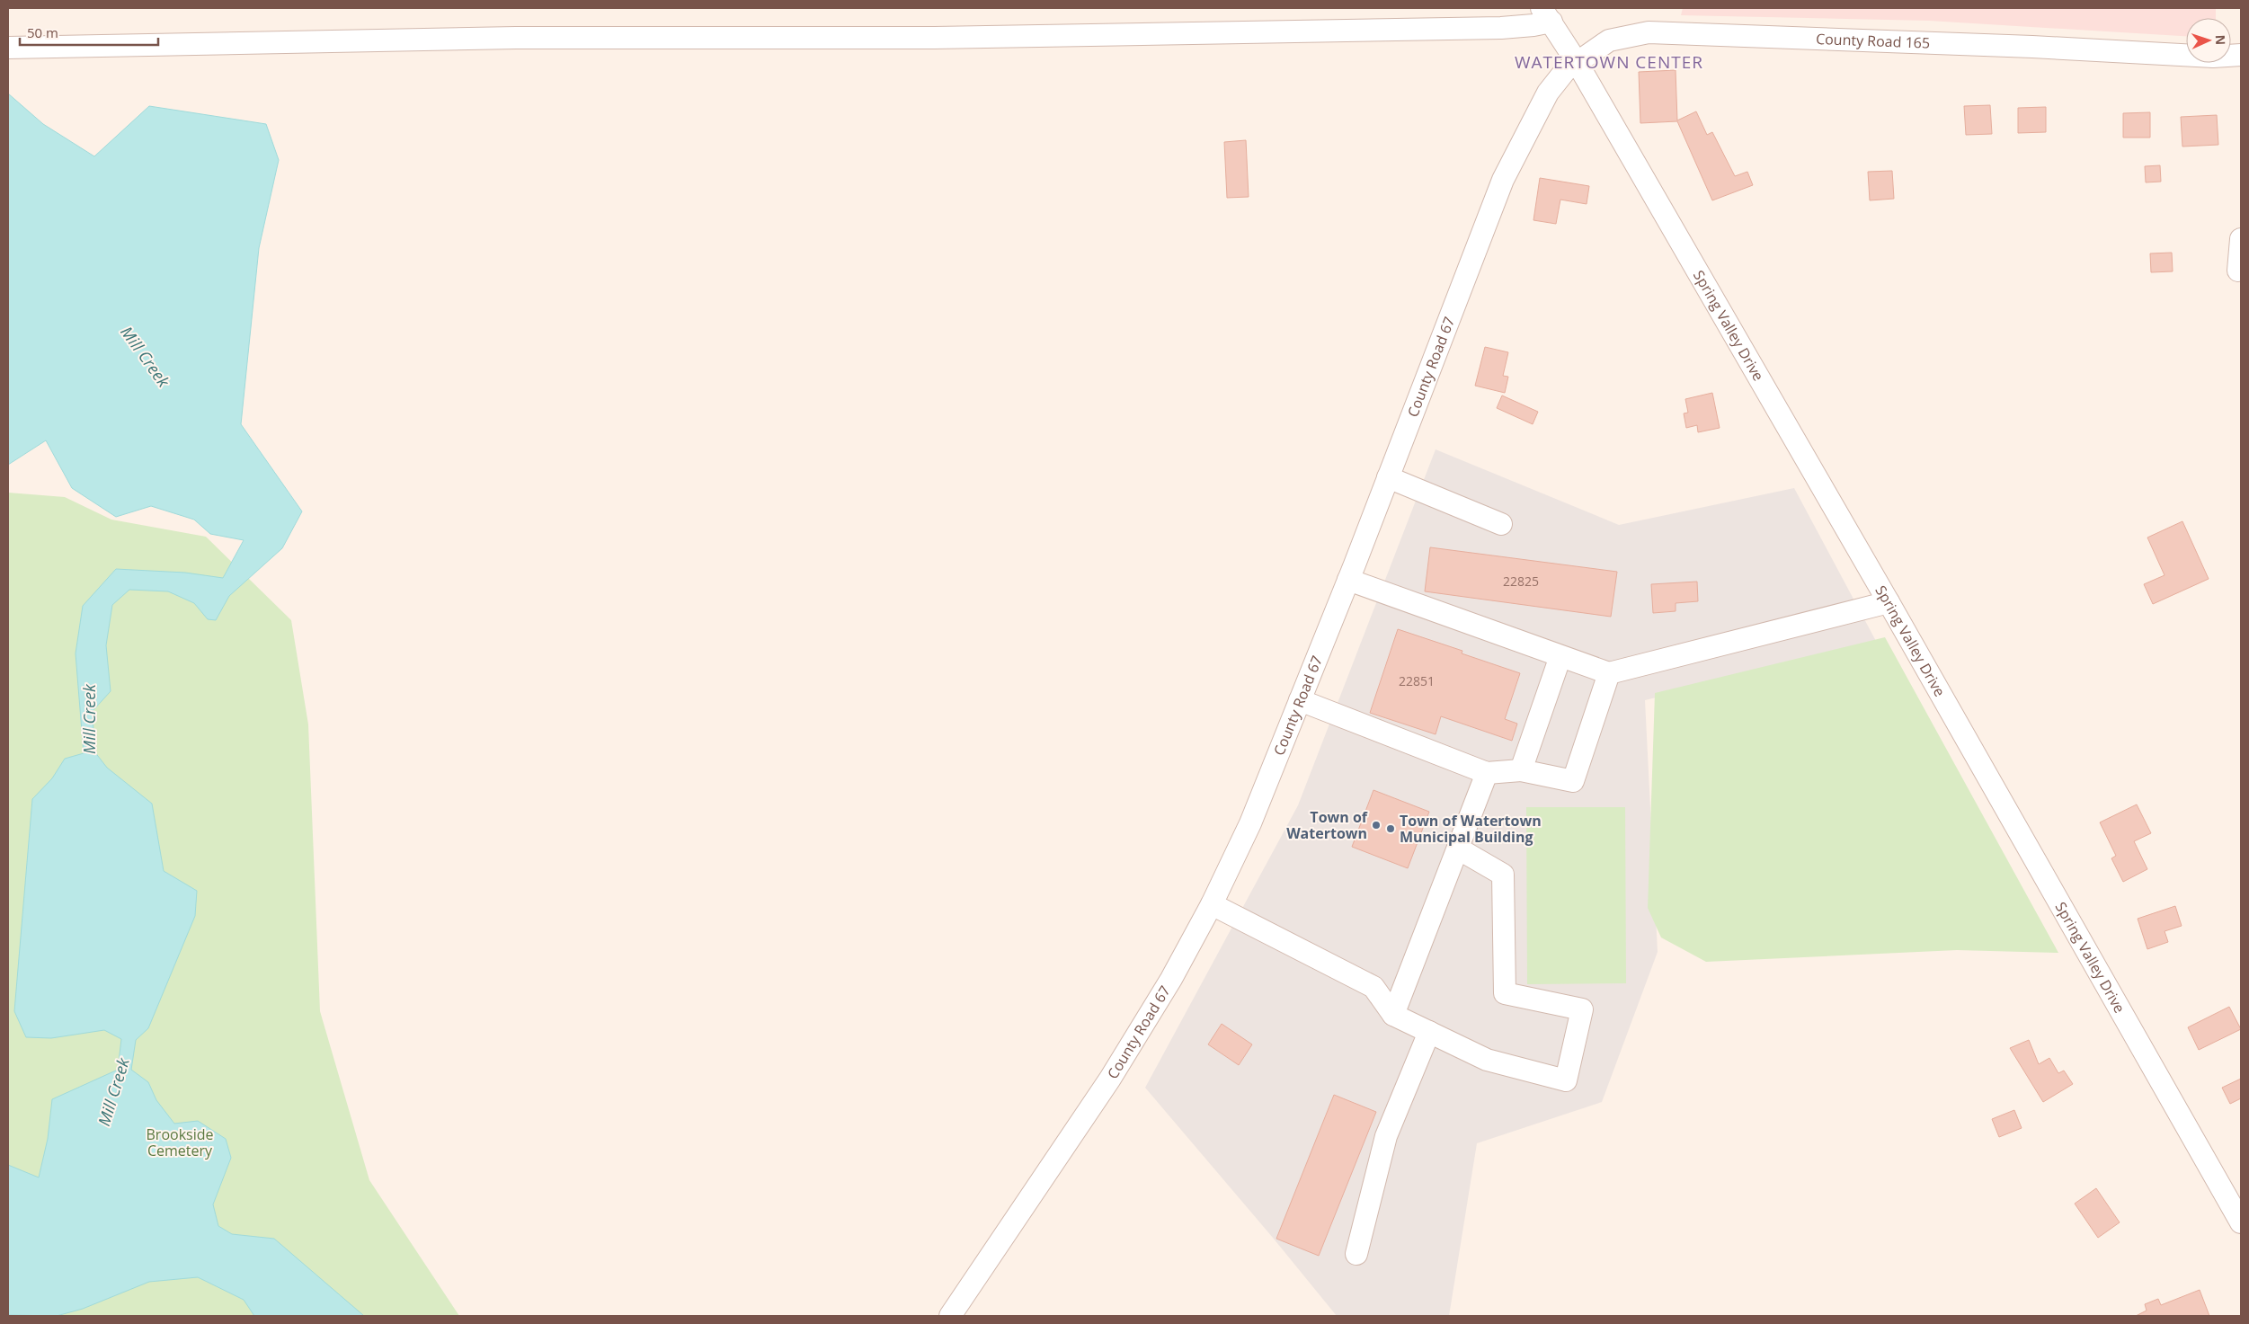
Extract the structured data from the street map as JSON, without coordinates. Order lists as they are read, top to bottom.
{
  "streets": {
    "street": ["County Road 165", "Spring Valley Drive", "County Road 67"]
  },
  "crossings": [
    ["County Road 165", "Spring Valley Drive"],
    ["County Road 165", "County Road 67"],
    ["Spring Valley Drive", "County Road 67"]
  ],
  "districts": ["WATERTOWN CENTER"],
  "water": ["Mill Creek"],
  "parks": ["Brookside Cemetery"],
  "places": ["Town of Watertown", "Town of Watertown Municipal Building"],
  "house_numbers": ["22825", "22851"],
  "scale_bar": "50 m",
  "north": "right"
}
